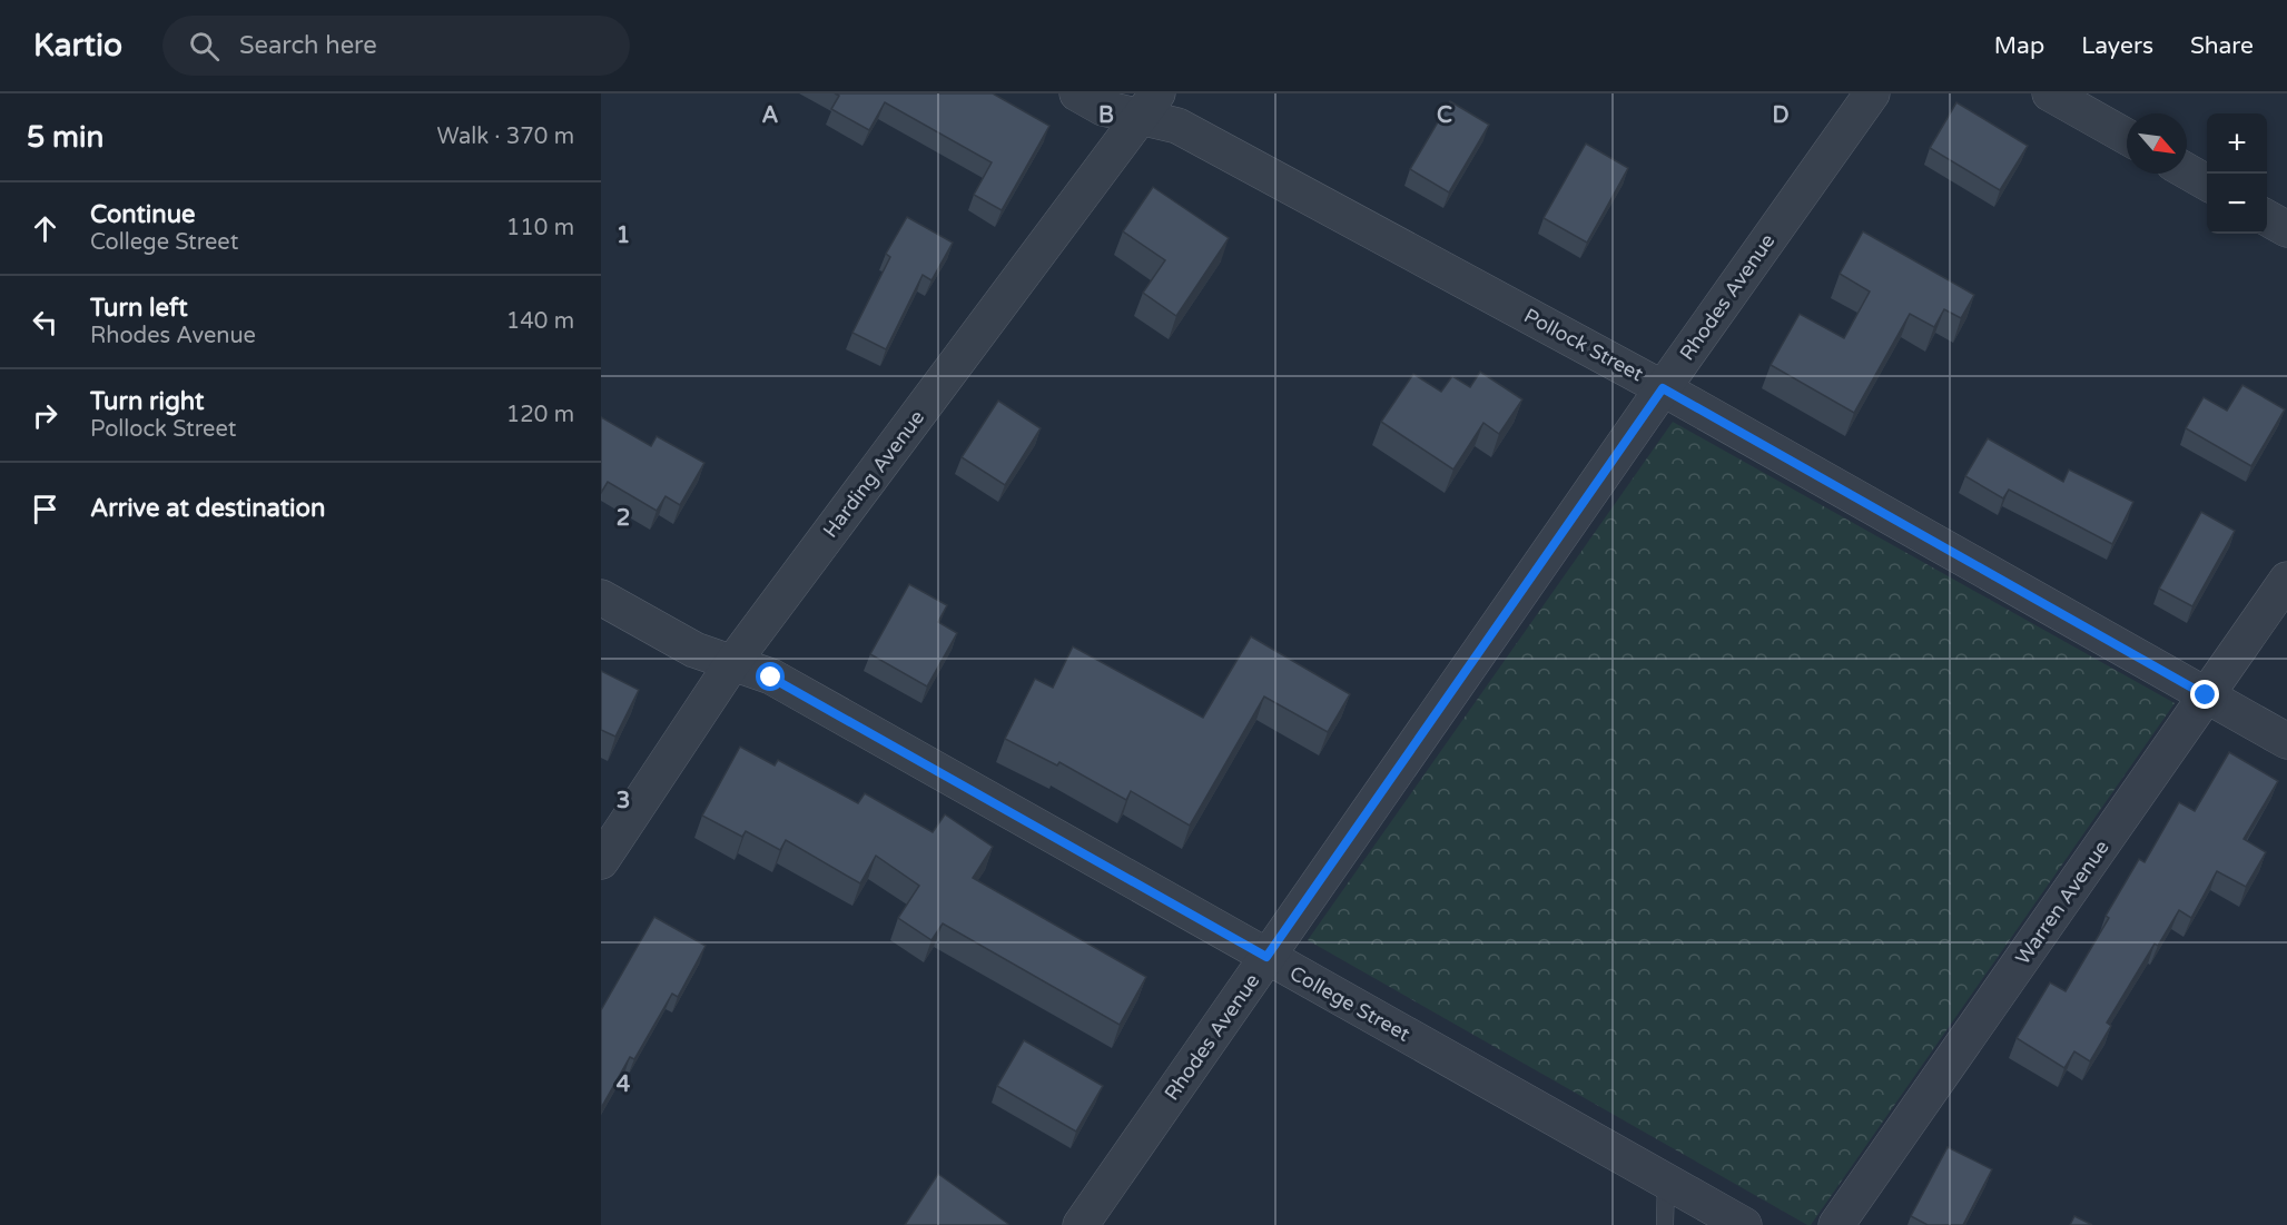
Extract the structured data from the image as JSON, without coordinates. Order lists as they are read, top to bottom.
{
  "streets": {
    "street": [
      "Rhodes Avenue",
      "Pollock Street",
      "Harding Avenue",
      "Warren Avenue",
      "College Street"
    ]
  },
  "crossings": [
    ["Rhodes Avenue", "Pollock Street"],
    ["Rhodes Avenue", "College Street"],
    ["Pollock Street", "Harding Avenue"],
    ["Pollock Street", "Warren Avenue"],
    ["Harding Avenue", "College Street"]
  ],
  "north": "bottom right",
  "page": {
    "header": "Kartio",
    "search": "Search here",
    "nav": ["Map", "Layers", "Share"],
    "heading": ["5 min", "Walk · 370 m"],
    "map_buttons": ["+", "−"],
    "list": [
      ["Continue", "College Street", "110 m"],
      ["Turn left", "Rhodes Avenue", "140 m"],
      ["Turn right", "Pollock Street", "120 m"],
      "Arrive at destination"
    ]
  },
  "grid": {
    "columns": [
      "A",
      "B",
      "C",
      "D"
    ],
    "rows": [
      "1",
      "2",
      "3",
      "4"
    ]
  }
}
